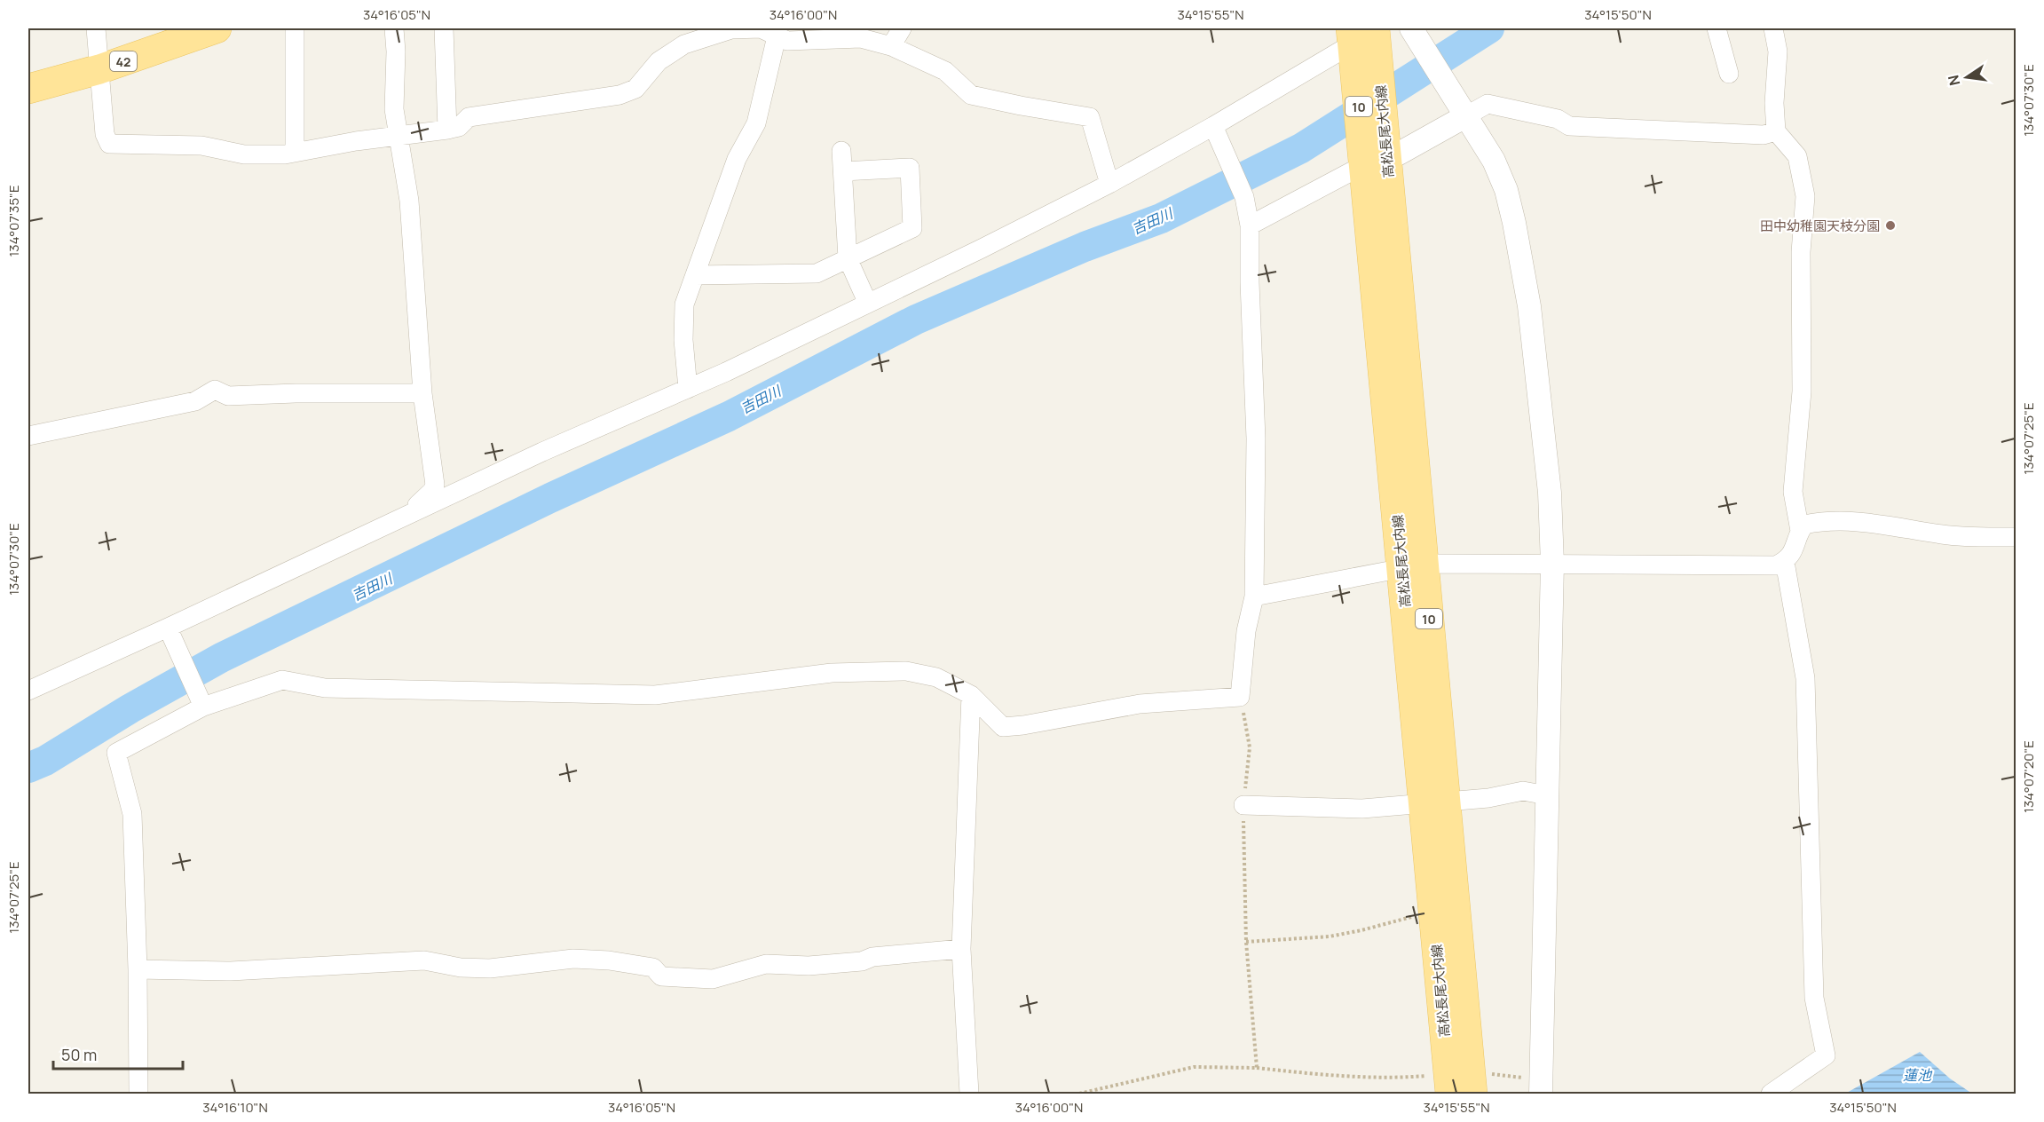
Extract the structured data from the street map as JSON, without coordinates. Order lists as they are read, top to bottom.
{
  "streets": {
    "main road": ["42", "10", "高松長尾大内線"]
  },
  "water": ["吉田川", "蓮池"],
  "places": ["田中幼稚園天枝分園"],
  "scale_bar": "50 m",
  "north": "left",
  "coordinates": [
    "34°16'05\"N",
    "34°16'00\"N",
    "34°15'55\"N",
    "34°15'50\"N",
    "134°07'30\"E",
    "134°07'35\"E",
    "134°07'25\"E",
    "134°07'20\"E",
    "34°16'10\"N"
  ]
}
